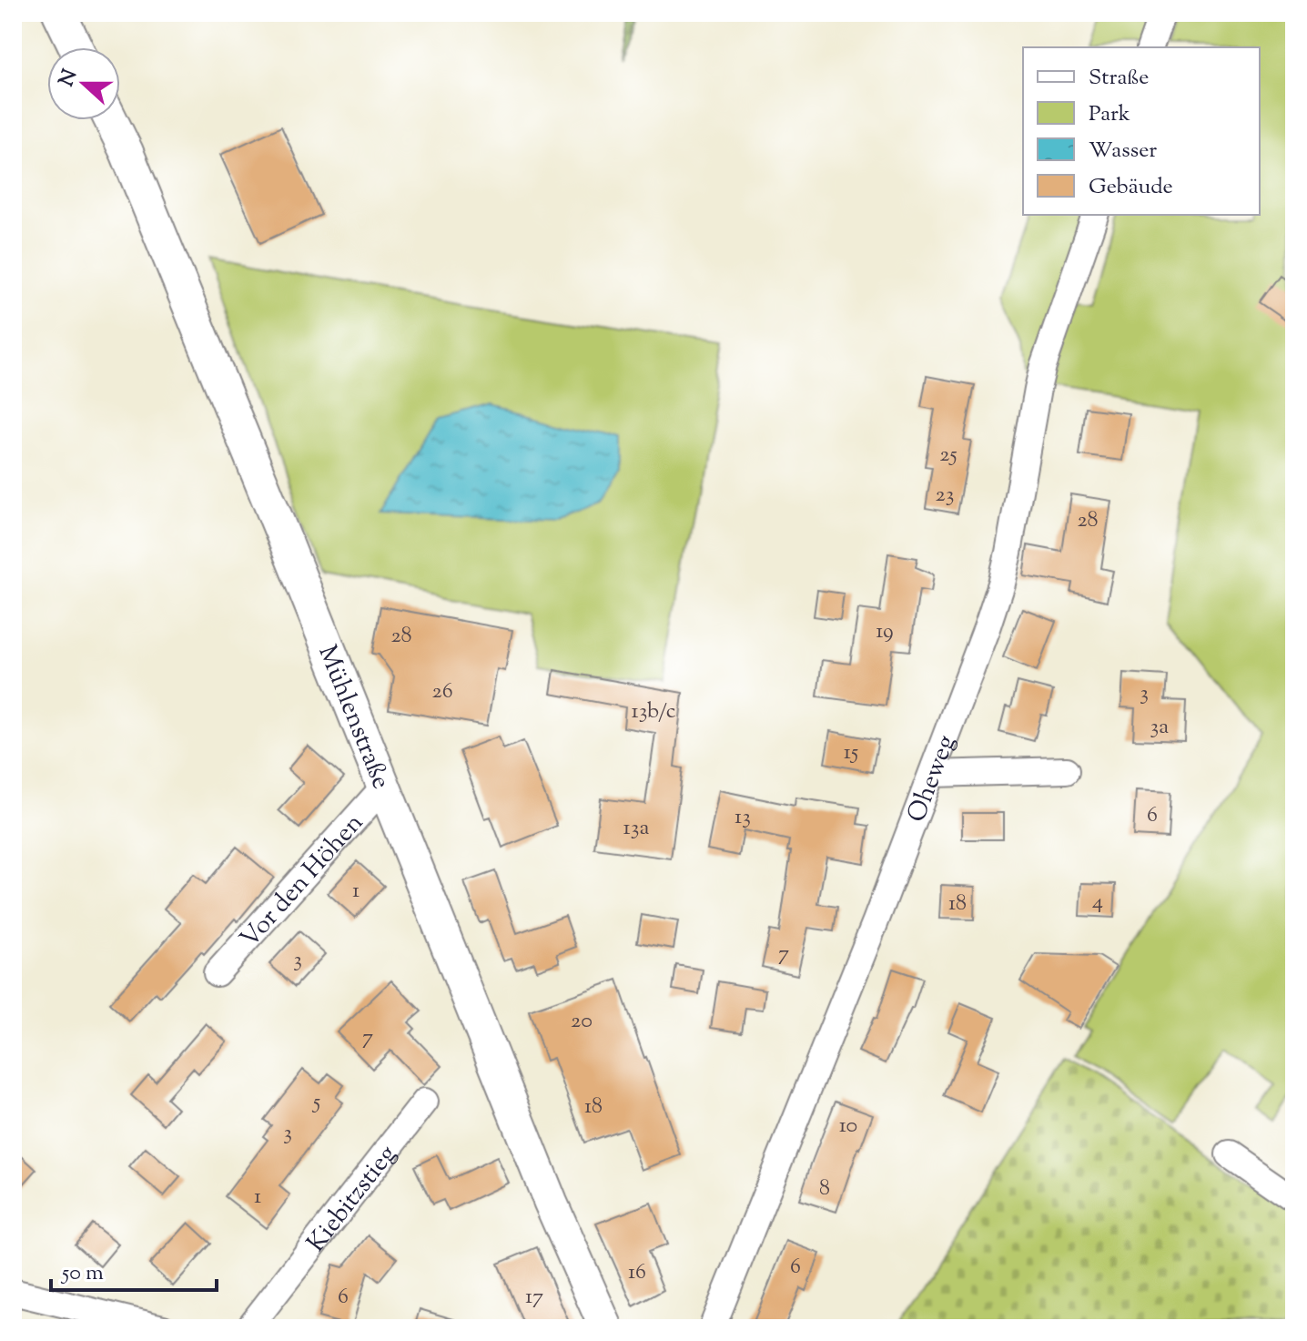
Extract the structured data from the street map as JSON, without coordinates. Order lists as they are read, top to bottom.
{
  "streets": {
    "main road": ["Mühlenstraße"],
    "street": ["Oheweg", "Vor den Höhen", "Kiebitzstieg"]
  },
  "crossings": [
    ["Mühlenstraße", "Vor den Höhen"]
  ],
  "house_numbers": [
    "25",
    "23",
    "28",
    "19",
    "28",
    "26",
    "3",
    "13b/c",
    "3a",
    "15",
    "6",
    "13",
    "13a",
    "1",
    "4",
    "18",
    "7",
    "3",
    "20",
    "7",
    "5",
    "18",
    "10",
    "3",
    "8",
    "1",
    "6",
    "16",
    "6",
    "17"
  ],
  "legend": [
    "Straße",
    "Park",
    "Wasser",
    "Gebäude"
  ],
  "scale_bar": "50 m",
  "north": "left"
}
